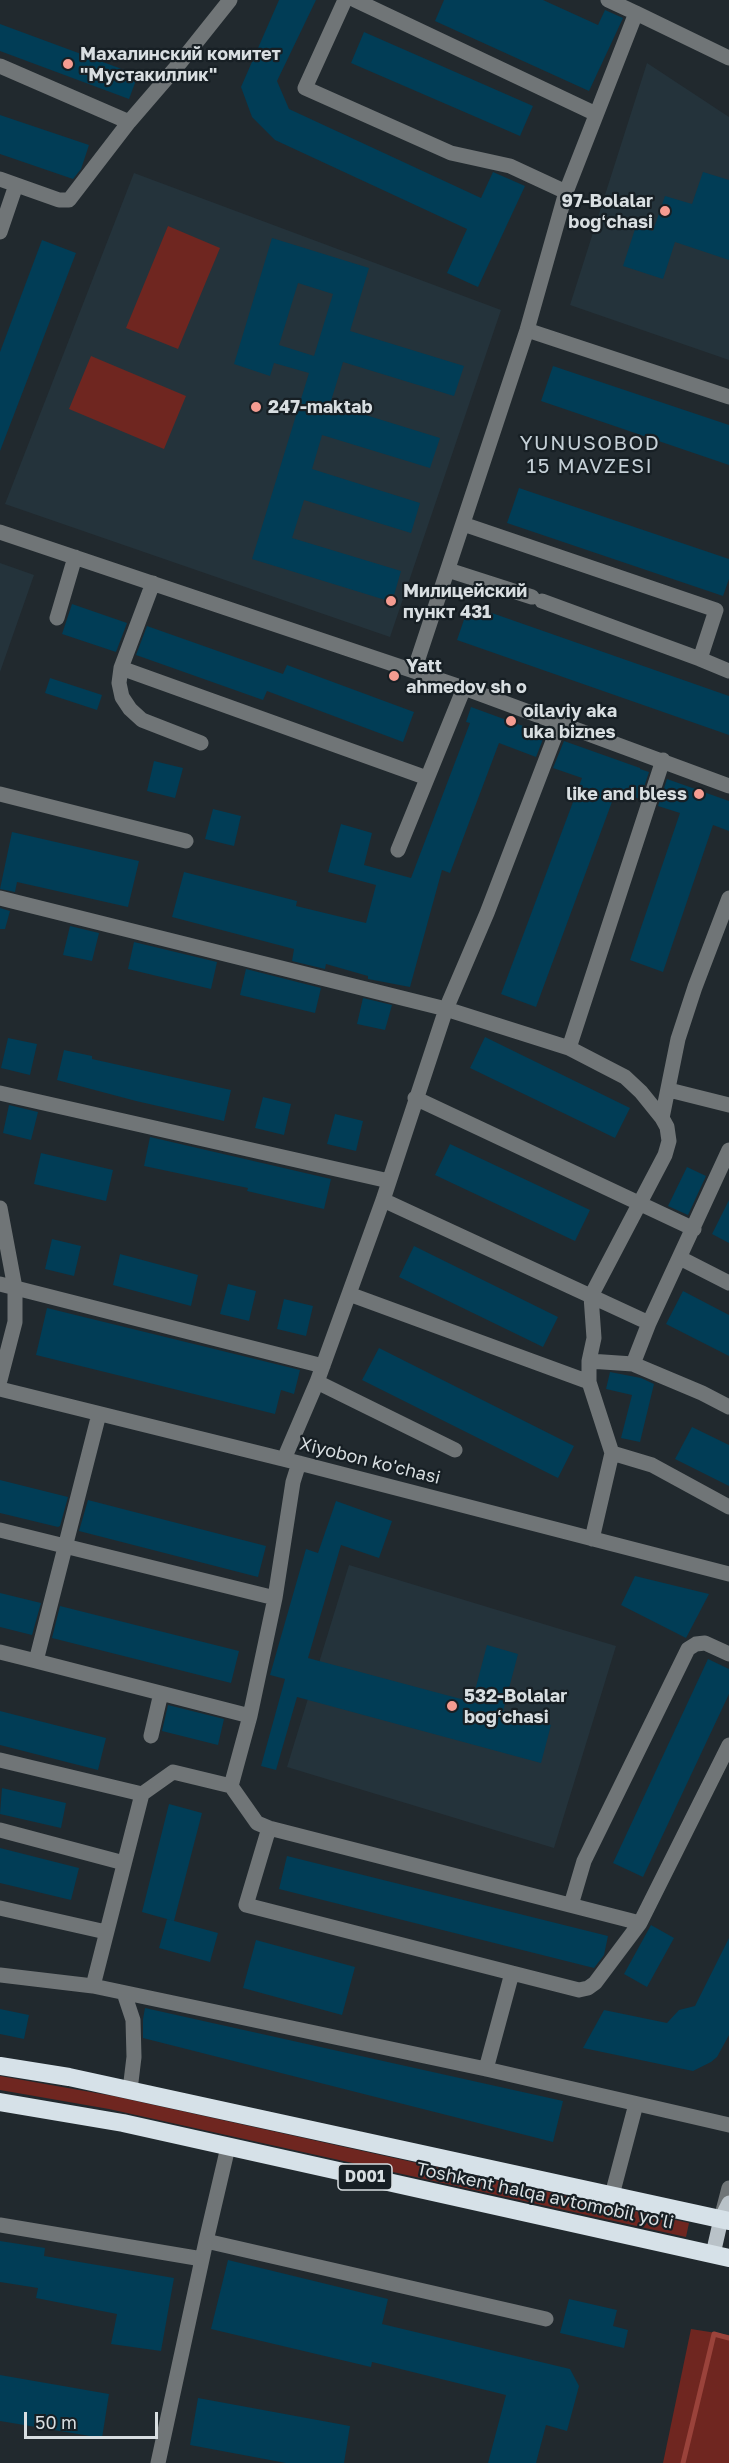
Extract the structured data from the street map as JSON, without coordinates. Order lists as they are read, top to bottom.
{
  "streets": {
    "highway": ["D001", "Toshkent halqa avtomobil yo'li"],
    "street": ["Xiyobon ko'chasi"]
  },
  "districts": ["YUNUSOBOD 15 MAVZESI"],
  "places": [
    "Махалинский комитет \"Мустакиллик\"",
    "97-Bolalar bogʻchasi",
    "247-maktab",
    "Милицейский пункт 431",
    "Yatt ahmedov sh o",
    "oilaviy aka uka biznes",
    "like and bless",
    "532-Bolalar bogʻchasi"
  ],
  "scale_bar": "50 m"
}
